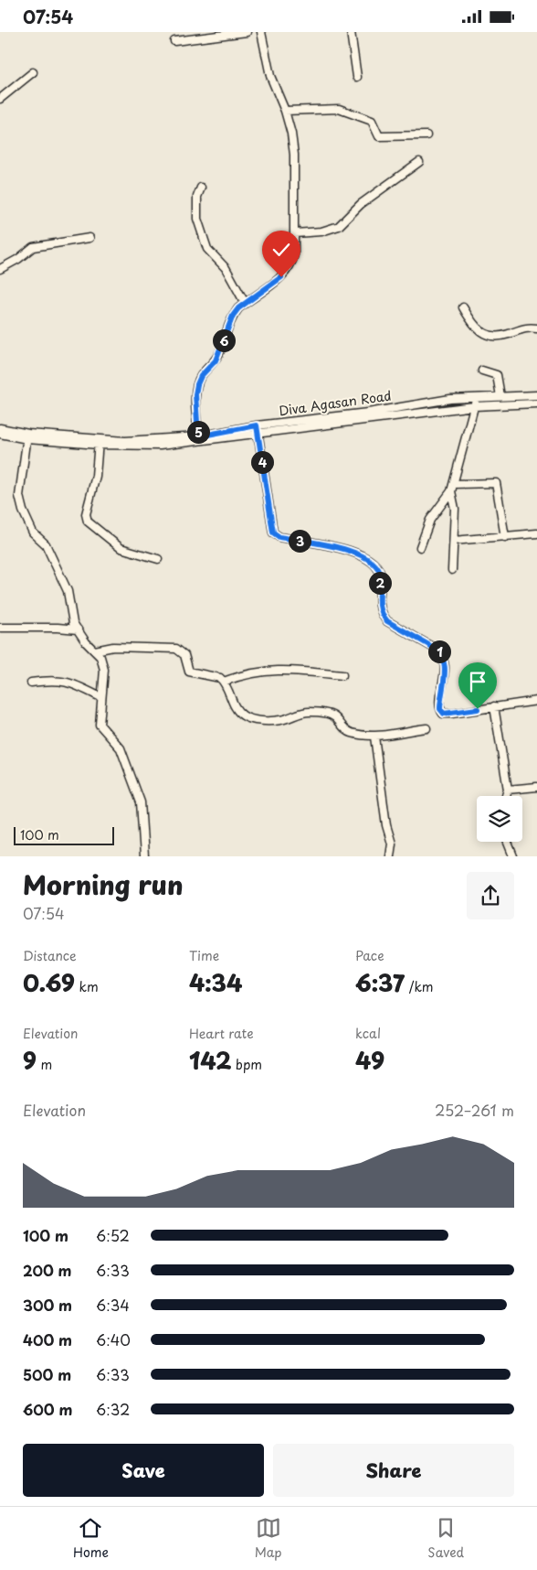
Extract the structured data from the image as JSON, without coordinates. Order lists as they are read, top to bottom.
{
  "streets": {
    "street": ["Diva Agasan Road"]
  },
  "scale_bar": "100 m",
  "page": {
    "status": "07:54",
    "pins": [
      "6",
      "5",
      "4",
      "3",
      "2",
      "1"
    ],
    "scale": "100 m",
    "heading": ["Morning run", "07:54"],
    "stats": [
      ["Distance", "0.69 km"],
      ["Time", "4:34"],
      ["Pace", "6:37 /km"],
      ["Elevation", "9 m"],
      ["Heart rate", "142 bpm"],
      ["kcal", "49"]
    ],
    "chart": ["Elevation", "252–261 m"],
    "list": [
      {
        "name": "100 m",
        "note": "6:52"
      },
      {
        "name": "200 m",
        "note": "6:33"
      },
      {
        "name": "300 m",
        "note": "6:34"
      },
      {
        "name": "400 m",
        "note": "6:40"
      },
      {
        "name": "500 m",
        "note": "6:33"
      },
      {
        "name": "600 m",
        "note": "6:32"
      }
    ],
    "buttons": ["Save", "Share"],
    "tabs": ["Home", "Map", "Saved"]
  }
}
